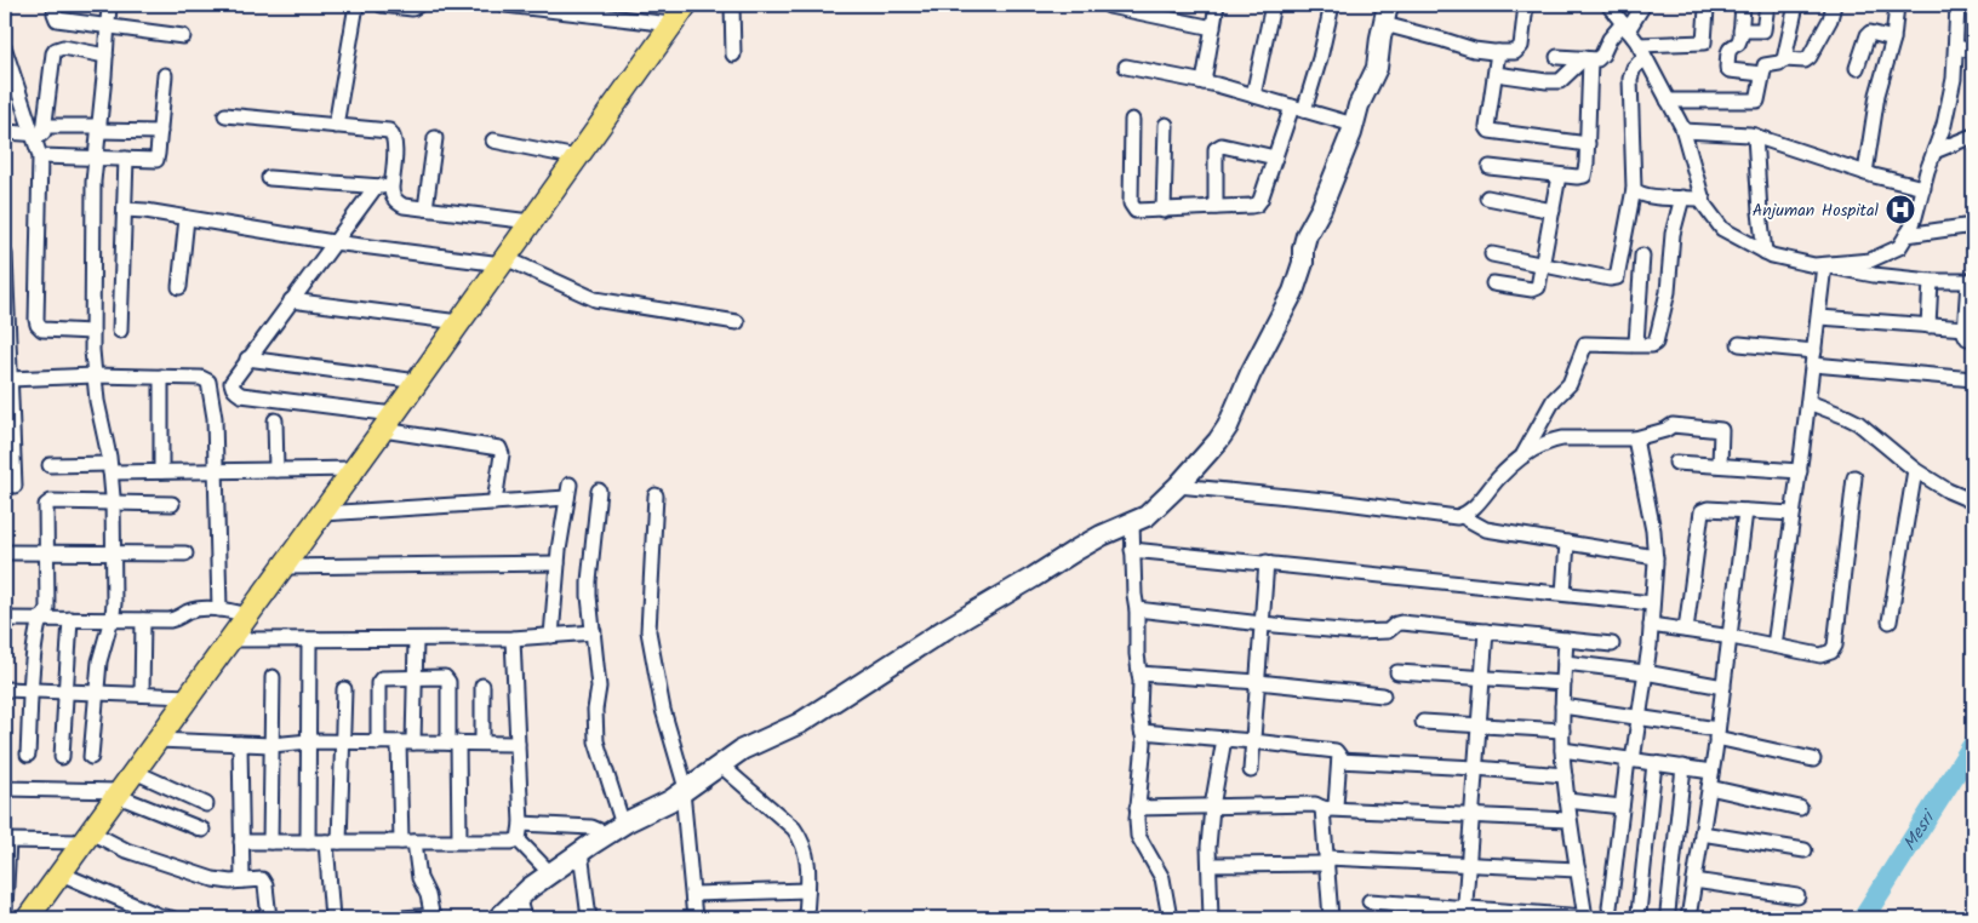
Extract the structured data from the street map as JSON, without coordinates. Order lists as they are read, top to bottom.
{
  "water": ["Mesri"],
  "places": {
    "hospital": ["Anjuman Hospital"]
  }
}
